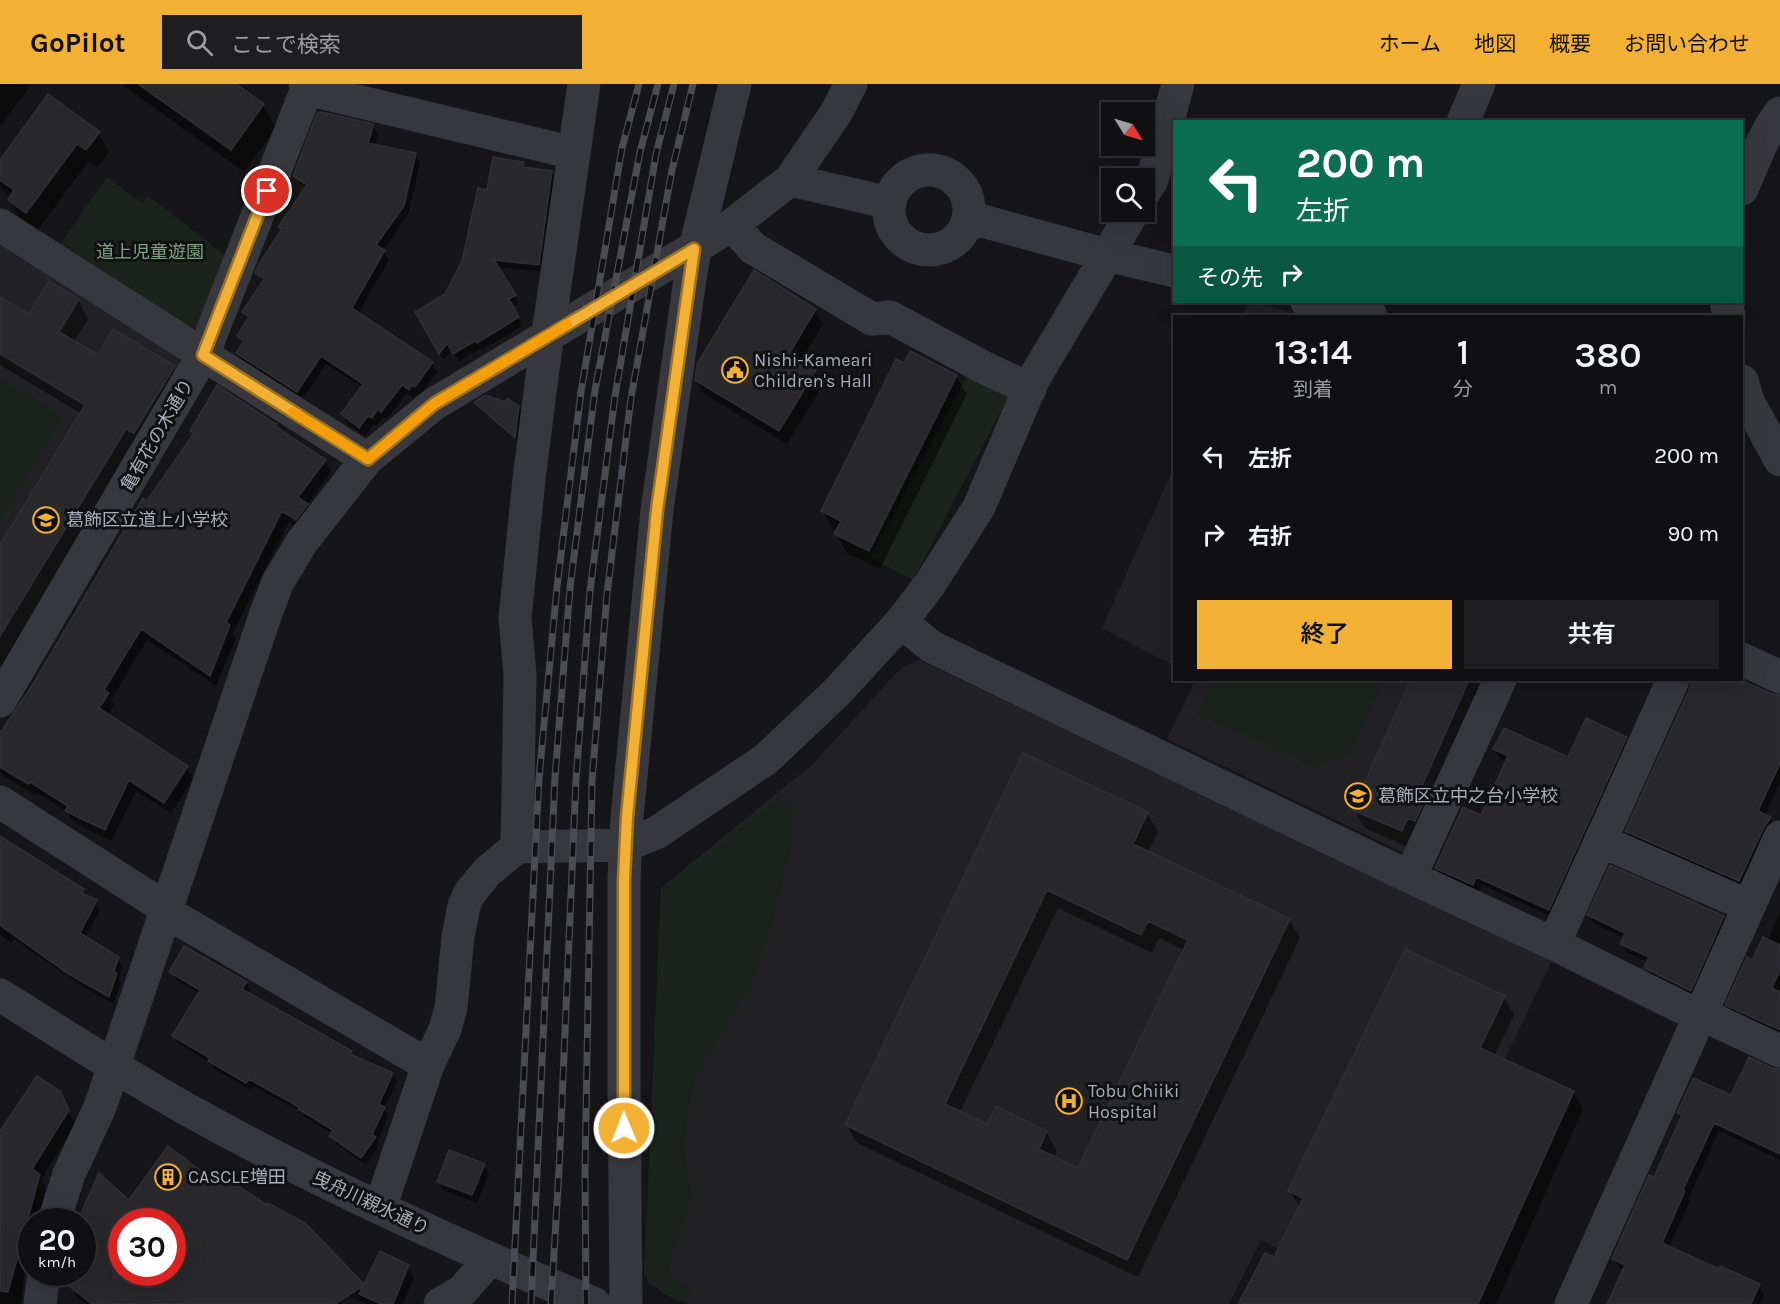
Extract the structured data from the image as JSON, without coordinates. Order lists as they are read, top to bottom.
{
  "streets": {
    "street": ["亀有花の木通り", "曳舟川親水通り"]
  },
  "parks": ["道上児童遊園"],
  "places": {
    "public building": ["Nishi-Kameari Children's Hall"],
    "school or university": ["葛飾区立道上小学校", "葛飾区立中之台小学校"],
    "hospital": ["Tobu Chiiki Hospital"],
    "building": ["CASCLE増田"]
  },
  "north": "bottom right",
  "page": {
    "header": "GoPilot",
    "search": "ここで検索",
    "nav": [
      "ホーム",
      "地図",
      "概要",
      "お問い合わせ"
    ],
    "turn": ["200 m", "左折"],
    "then": "その先",
    "eta": [
      "13:14",
      "到着",
      "1",
      "分",
      "380",
      "m"
    ],
    "list": [
      {
        "name": "左折",
        "value": "200 m"
      },
      {
        "name": "右折",
        "value": "90 m"
      }
    ],
    "buttons": ["終了", "共有"],
    "speed": "20 km/h",
    "limit": "30"
  }
}
